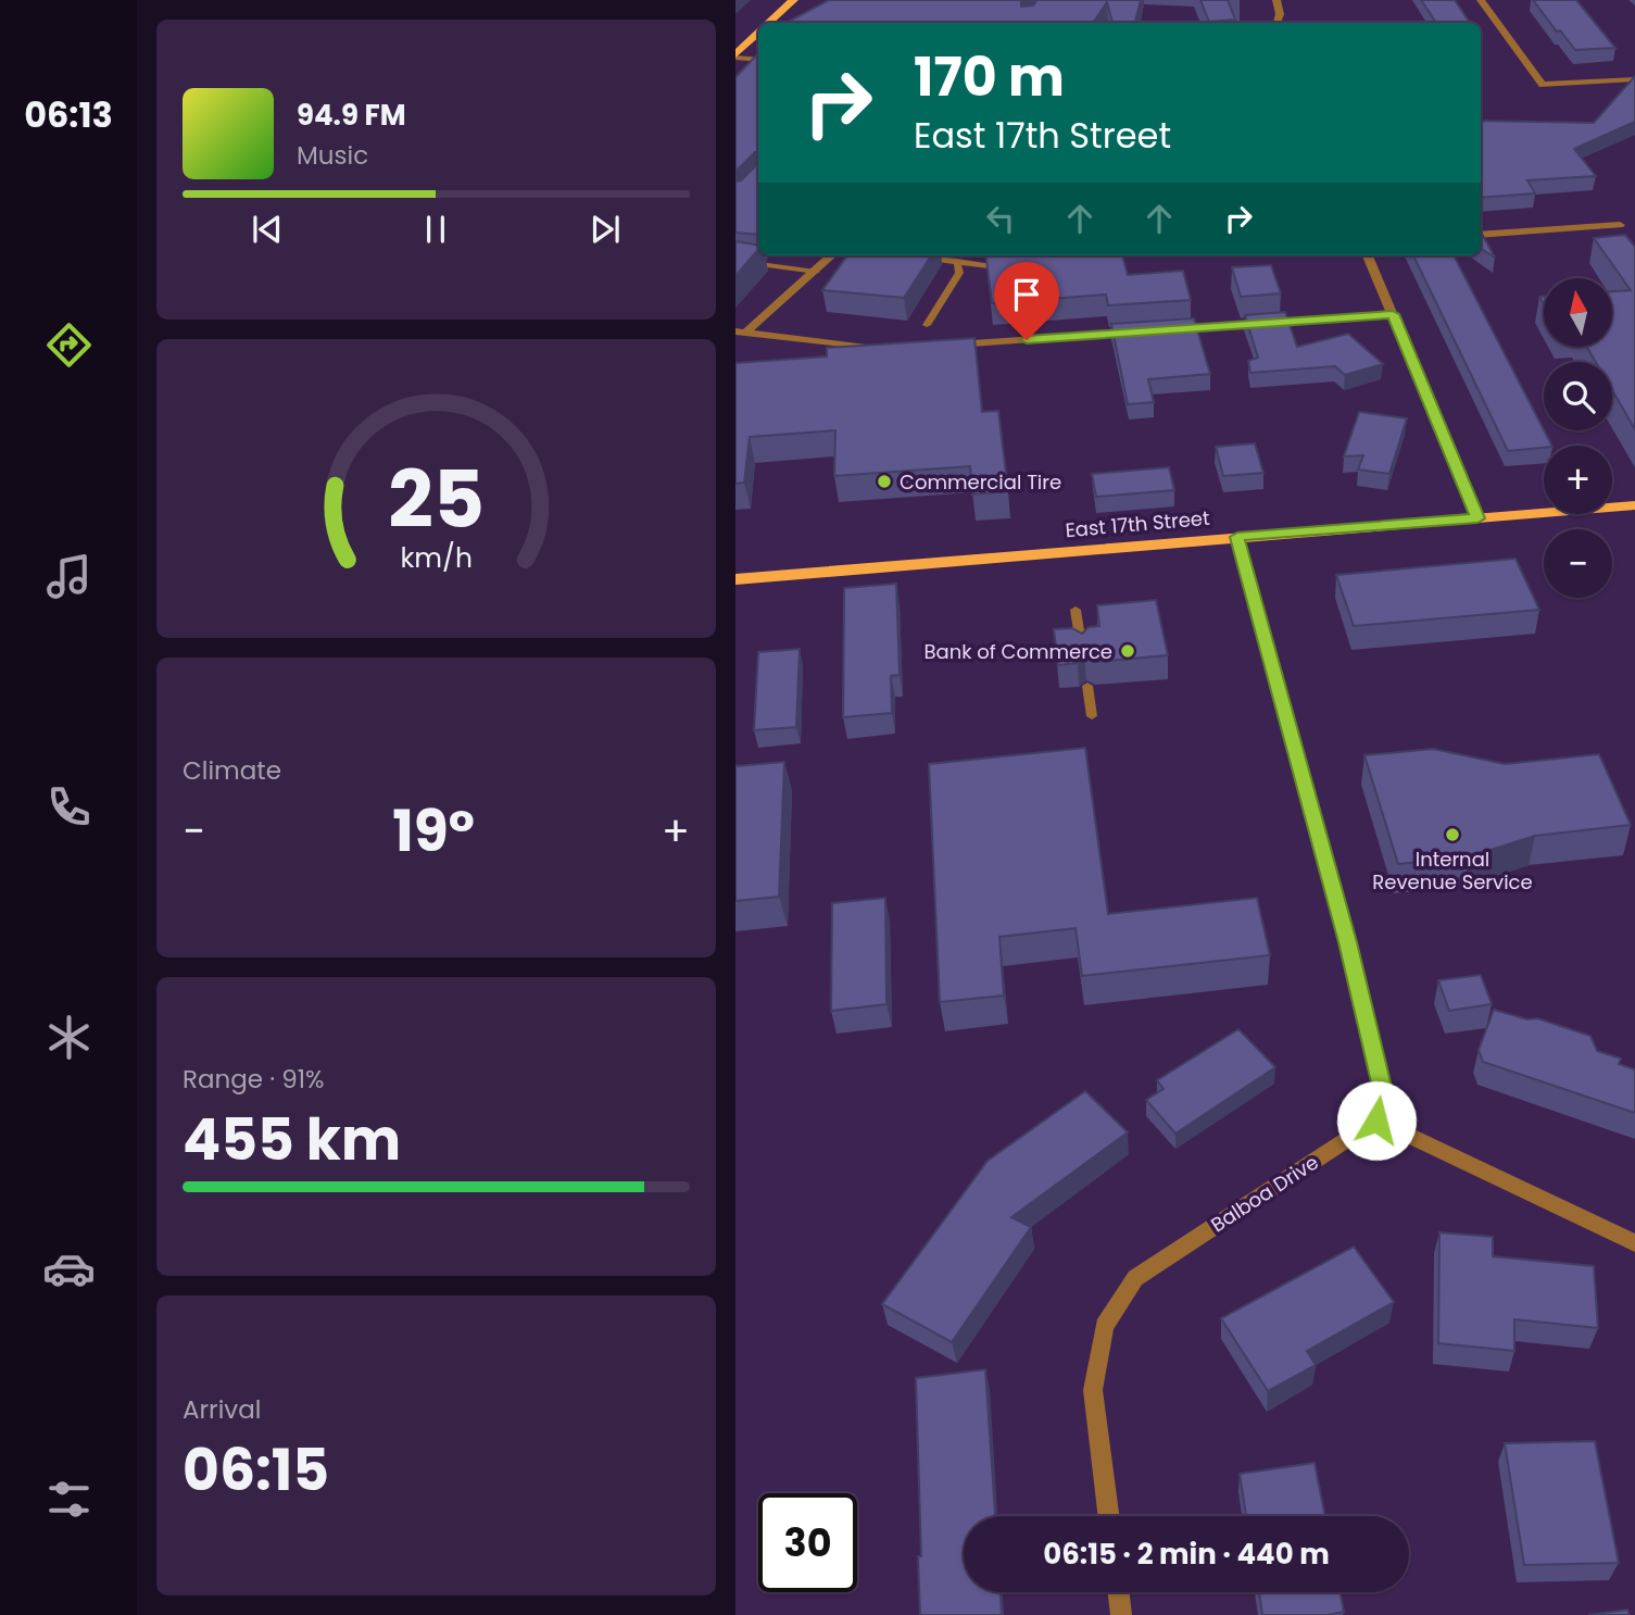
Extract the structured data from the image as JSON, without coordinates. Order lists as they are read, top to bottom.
{
  "streets": {
    "main road": ["East 17th Street"],
    "street": ["Balboa Drive"]
  },
  "places": ["Commercial Tire", "Bank of Commerce", "Internal Revenue Service"],
  "north": "top",
  "page": {
    "tabs": "06:13",
    "turn": ["170 m", "East 17th Street"],
    "song": ["94.9 FM", "Music"],
    "map_buttons": ["+", "−"],
    "tile": [
      "Climate",
      ["Range · 91%", "455 km"],
      ["Arrival", "06:15"]
    ],
    "heat": ["−", "19°", "+"],
    "limit": "30",
    "trip": "06:15 · 2 min · 440 m",
    "gauge": ["25", "km/h"]
  }
}
